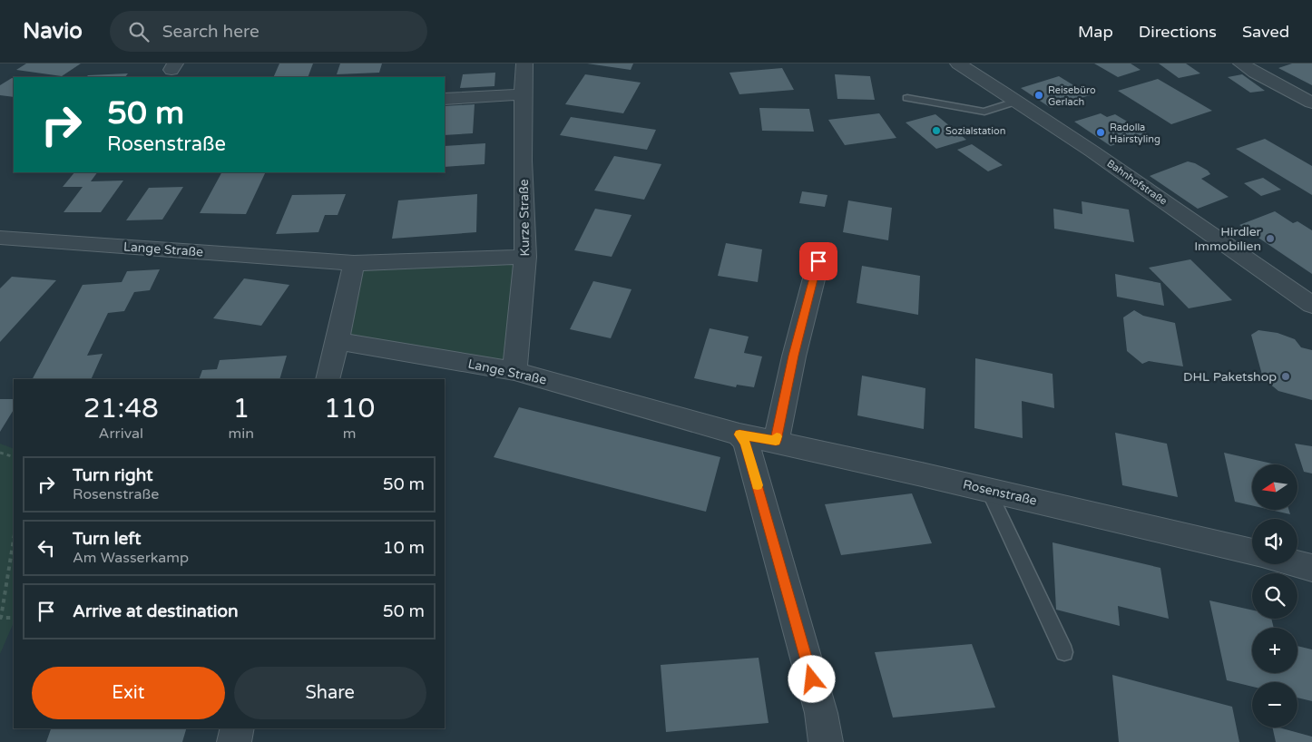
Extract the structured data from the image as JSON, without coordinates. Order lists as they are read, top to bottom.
{
  "streets": {
    "street": [
      "Bahnhofstraße",
      "Kurze Straße",
      "Lange Straße",
      "Rosenstraße"
    ]
  },
  "crossings": [
    ["Kurze Straße", "Lange Straße"],
    ["Lange Straße", "Rosenstraße"]
  ],
  "places": [
    "Reisebüro Gerlach",
    "Sozialstation",
    "Radolla Hairstyling",
    "Hirdler Immobilien",
    "DHL Paketshop"
  ],
  "north": "left",
  "page": {
    "header": "Navio",
    "search": "Search here",
    "nav": ["Map", "Directions", "Saved"],
    "turn": ["50 m", "Rosenstraße"],
    "eta": [
      "21:48",
      "Arrival",
      "1",
      "min",
      "110",
      "m"
    ],
    "list": [
      {
        "name": "Turn right",
        "note": "Rosenstraße",
        "value": "50 m"
      },
      {
        "name": "Turn left",
        "note": "Am Wasserkamp",
        "value": "10 m"
      },
      {
        "name": "Arrive at destination",
        "value": "50 m"
      }
    ],
    "map_buttons": ["+", "−"],
    "buttons": ["Exit", "Share"]
  }
}
